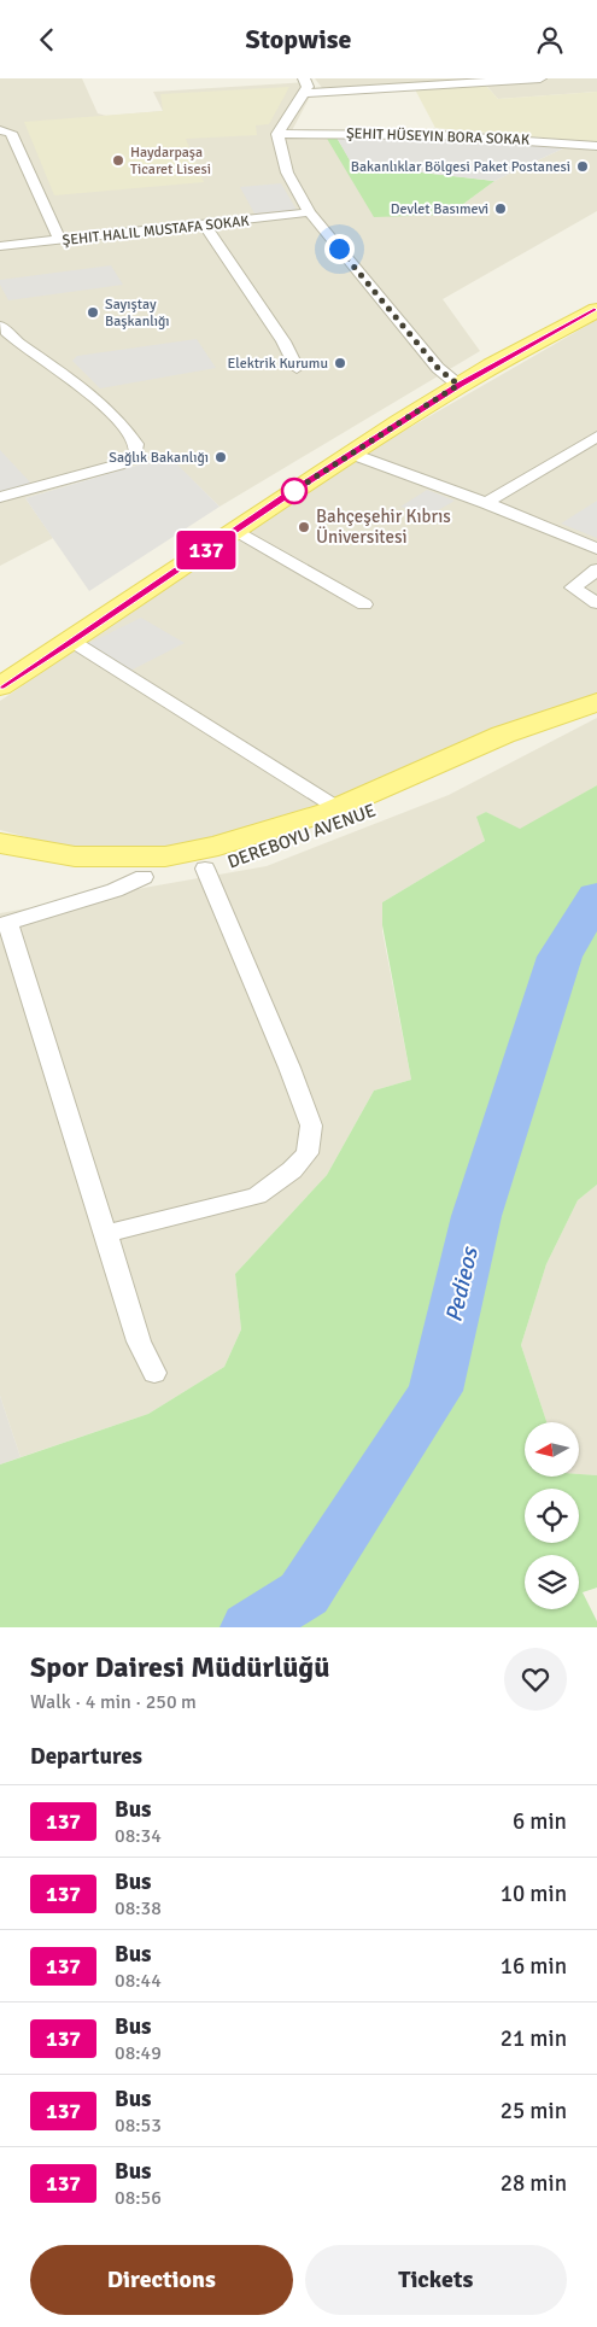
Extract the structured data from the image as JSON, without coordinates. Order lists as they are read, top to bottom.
{
  "streets": {
    "main road": ["DEREBOYU AVENUE"],
    "street": ["ŞEHIT HÜSEYIN BORA SOKAK", "ŞEHIT HALIL MUSTAFA SOKAK"]
  },
  "water": ["Pedieos"],
  "places": [
    "Haydarpaşa Ticaret Lisesi",
    "Bakanlıklar Bölgesi Paket Postanesi",
    "Devlet Basımevi",
    "Sayıştay Başkanlığı",
    "Elektrik Kurumu",
    "Sağlık Bakanlığı",
    "Bahçeşehir Kıbrıs Üniversitesi"
  ],
  "lines": ["bus line 137"],
  "north": "left",
  "page": {
    "header": "Stopwise",
    "on_map": "137",
    "heading": [
      ["Spor Dairesi Müdürlüğü", "Walk · 4 min · 250 m"],
      "Departures"
    ],
    "list": [
      {
        "mark": "137",
        "name": "Bus",
        "note": "08:34",
        "value": "6 min"
      },
      {
        "mark": "137",
        "name": "Bus",
        "note": "08:38",
        "value": "10 min"
      },
      {
        "mark": "137",
        "name": "Bus",
        "note": "08:44",
        "value": "16 min"
      },
      {
        "mark": "137",
        "name": "Bus",
        "note": "08:49",
        "value": "21 min"
      },
      {
        "mark": "137",
        "name": "Bus",
        "note": "08:53",
        "value": "25 min"
      },
      {
        "mark": "137",
        "name": "Bus",
        "note": "08:56",
        "value": "28 min"
      }
    ],
    "buttons": ["Directions", "Tickets"]
  }
}
